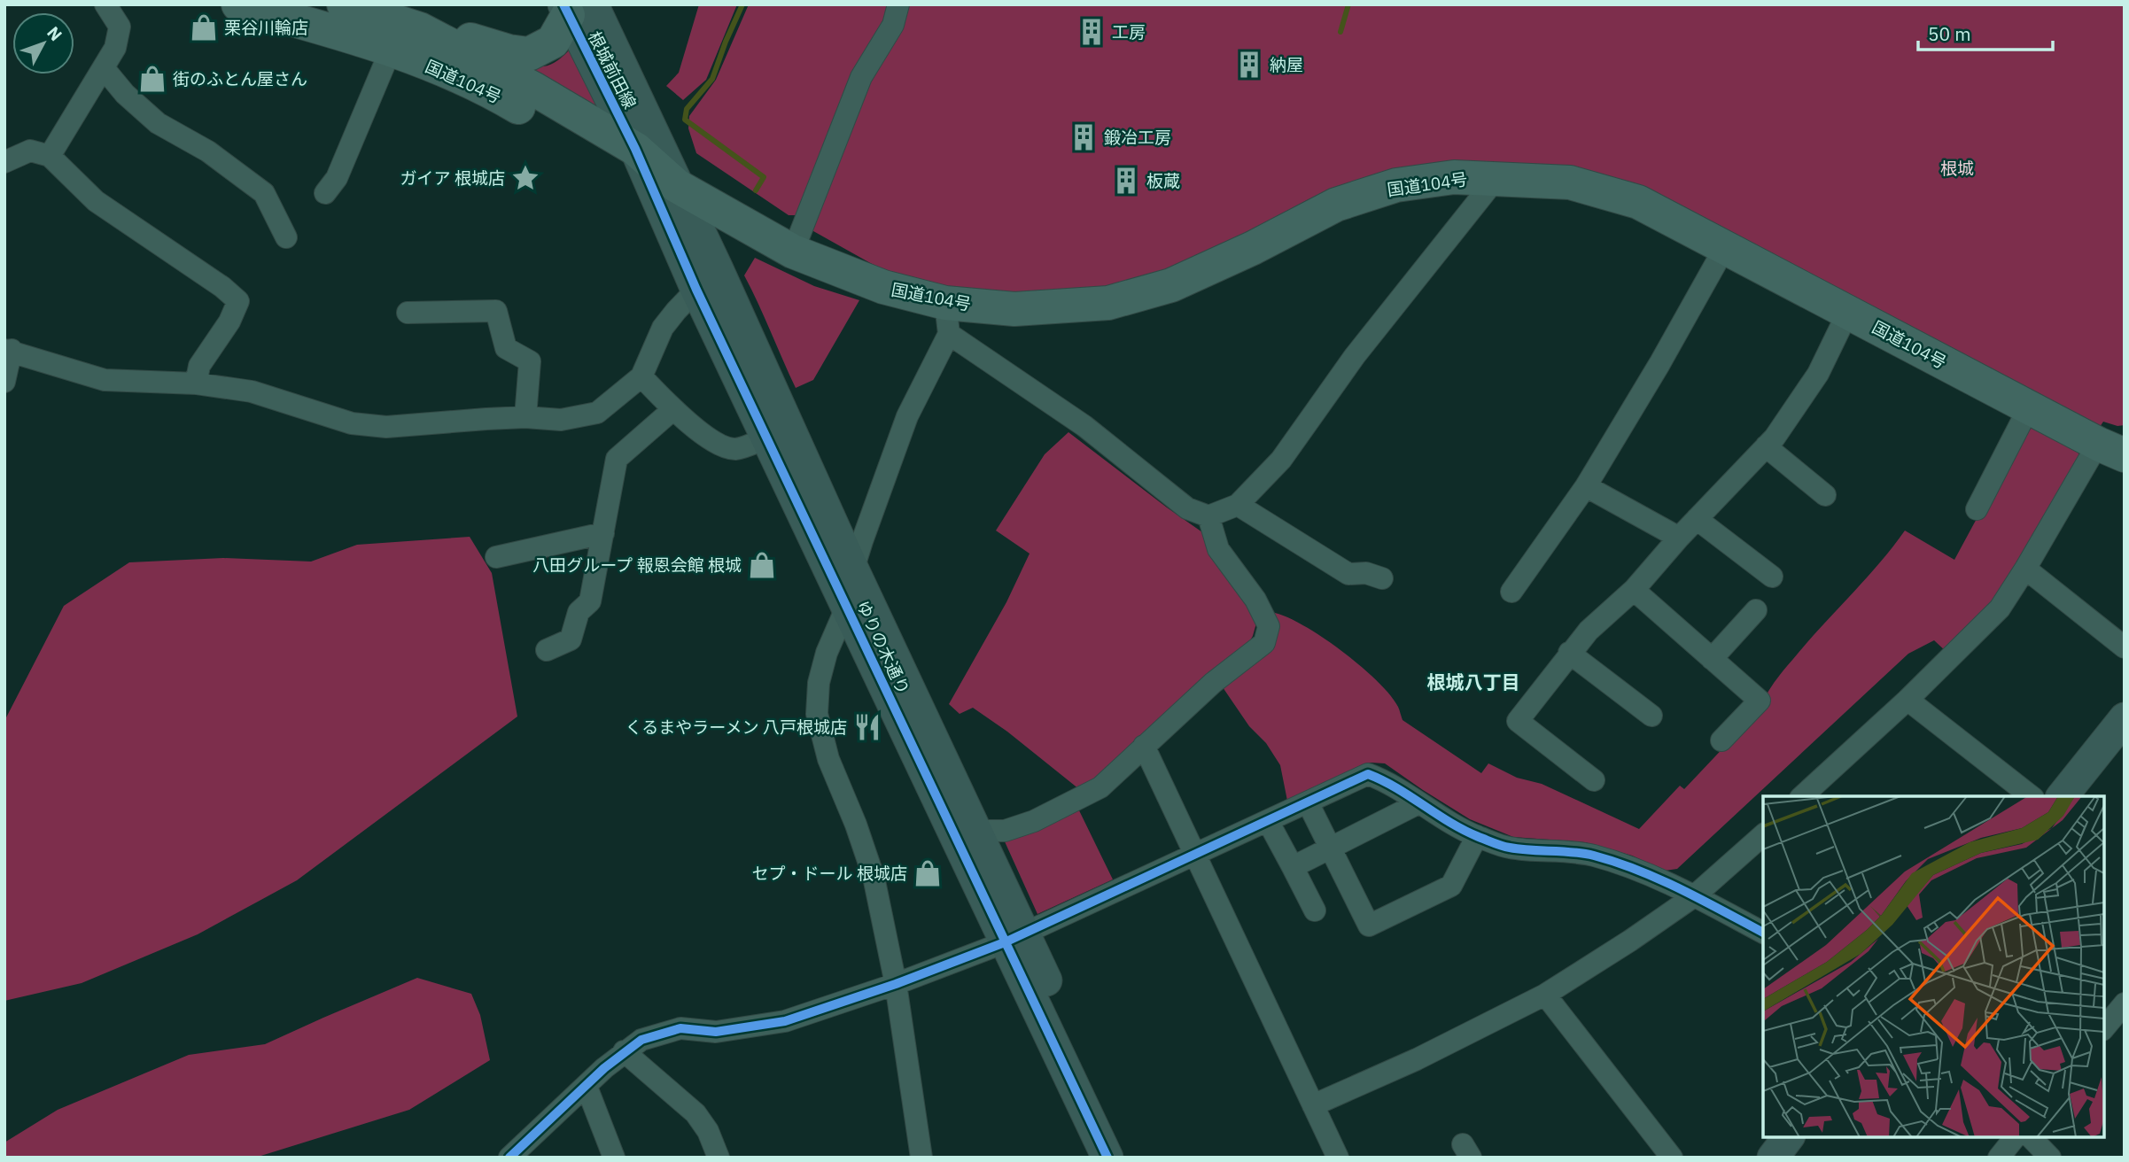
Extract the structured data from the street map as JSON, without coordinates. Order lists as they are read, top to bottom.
{
  "streets": {
    "highway": ["国道104号"],
    "street": ["根城前田線", "ゆりの木通り"]
  },
  "crossings": [
    ["根城前田線", "国道104号"],
    ["根城前田線", "ゆりの木通り"],
    ["国道104号", "ゆりの木通り"]
  ],
  "districts": ["根城八丁目"],
  "parks": ["根城"],
  "places": {
    "shop": [
      "栗谷川輪店",
      "街のふとん屋さん",
      "八田グループ 報恩会館 根城",
      "セプ・ドール 根城店"
    ],
    "building": [
      "工房",
      "納屋",
      "鍛冶工房",
      "板蔵"
    ],
    "place": ["ガイア 根城店"],
    "restaurant": ["くるまやラーメン 八戸根城店"]
  },
  "scale_bar": "50 m",
  "north": "top right"
}
